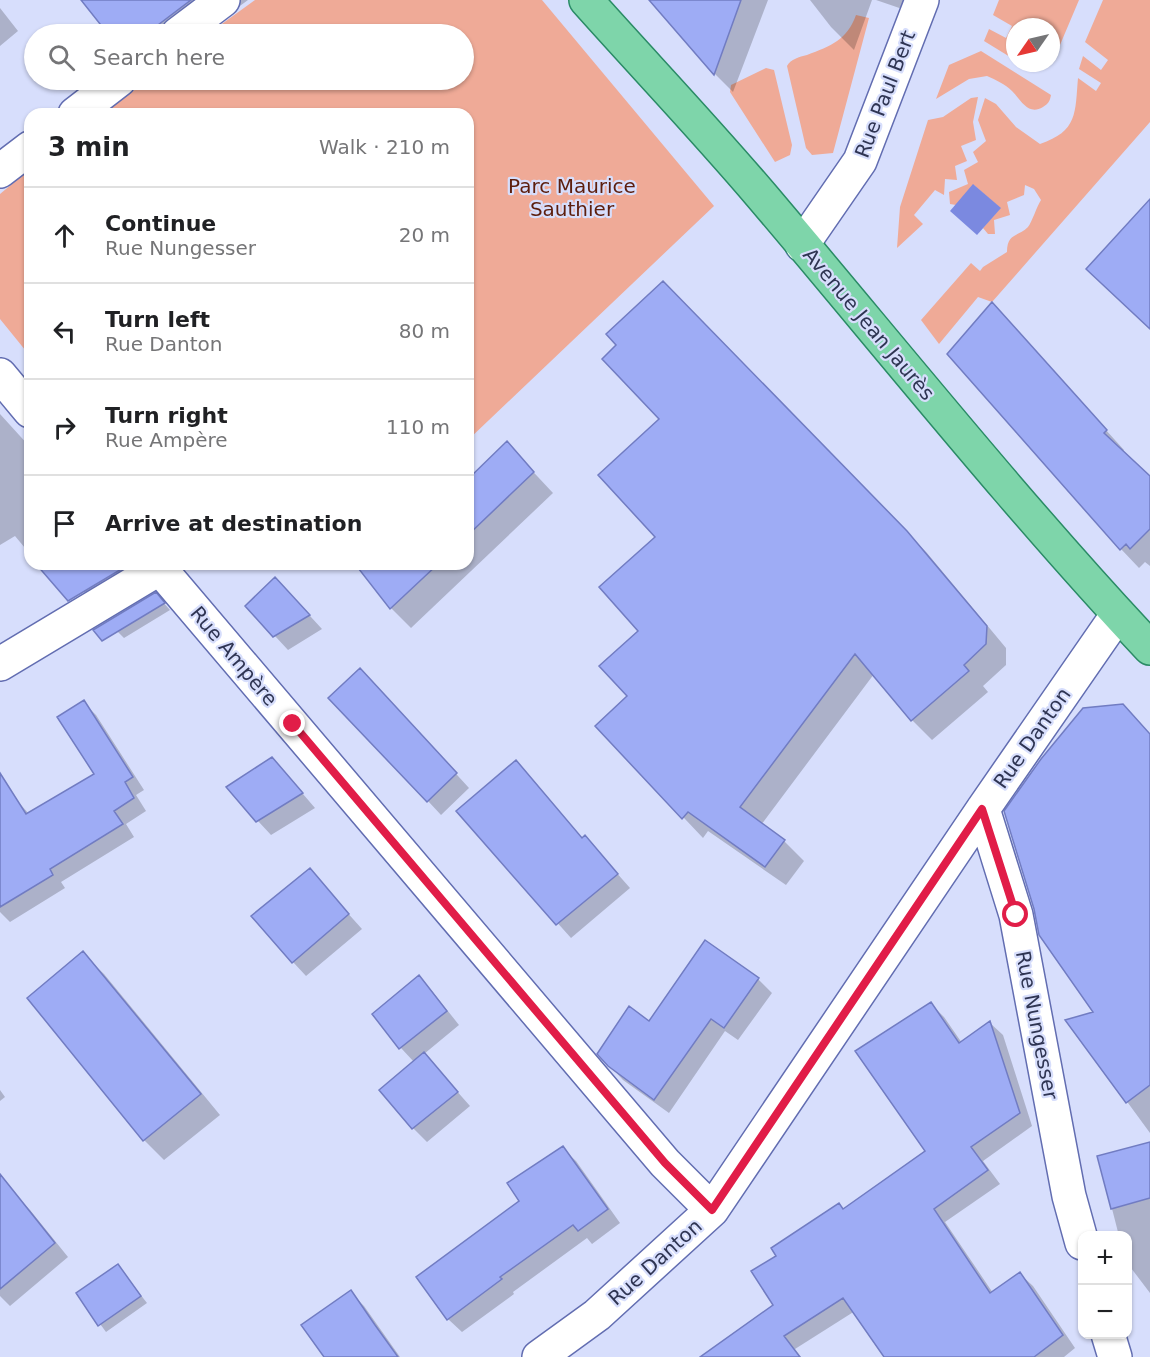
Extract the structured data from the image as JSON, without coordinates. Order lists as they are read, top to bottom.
{
  "streets": {
    "main road": ["Avenue Jean Jaurès"],
    "street": [
      "Rue Paul Bert",
      "Rue Ampère",
      "Rue Danton",
      "Rue Nungesser"
    ]
  },
  "crossings": [
    ["Rue Paul Bert", "Avenue Jean Jaurès"],
    ["Avenue Jean Jaurès", "Rue Danton"],
    ["Rue Ampère", "Rue Danton"],
    ["Rue Danton", "Rue Nungesser"]
  ],
  "parks": ["Parc Maurice Sauthier"],
  "north": "bottom left",
  "page": {
    "search": "Search here",
    "heading": ["3 min", "Walk · 210 m"],
    "list": [
      ["Continue", "Rue Nungesser", "20 m"],
      ["Turn left", "Rue Danton", "80 m"],
      ["Turn right", "Rue Ampère", "110 m"],
      "Arrive at destination"
    ],
    "map_buttons": ["+", "−"]
  }
}
